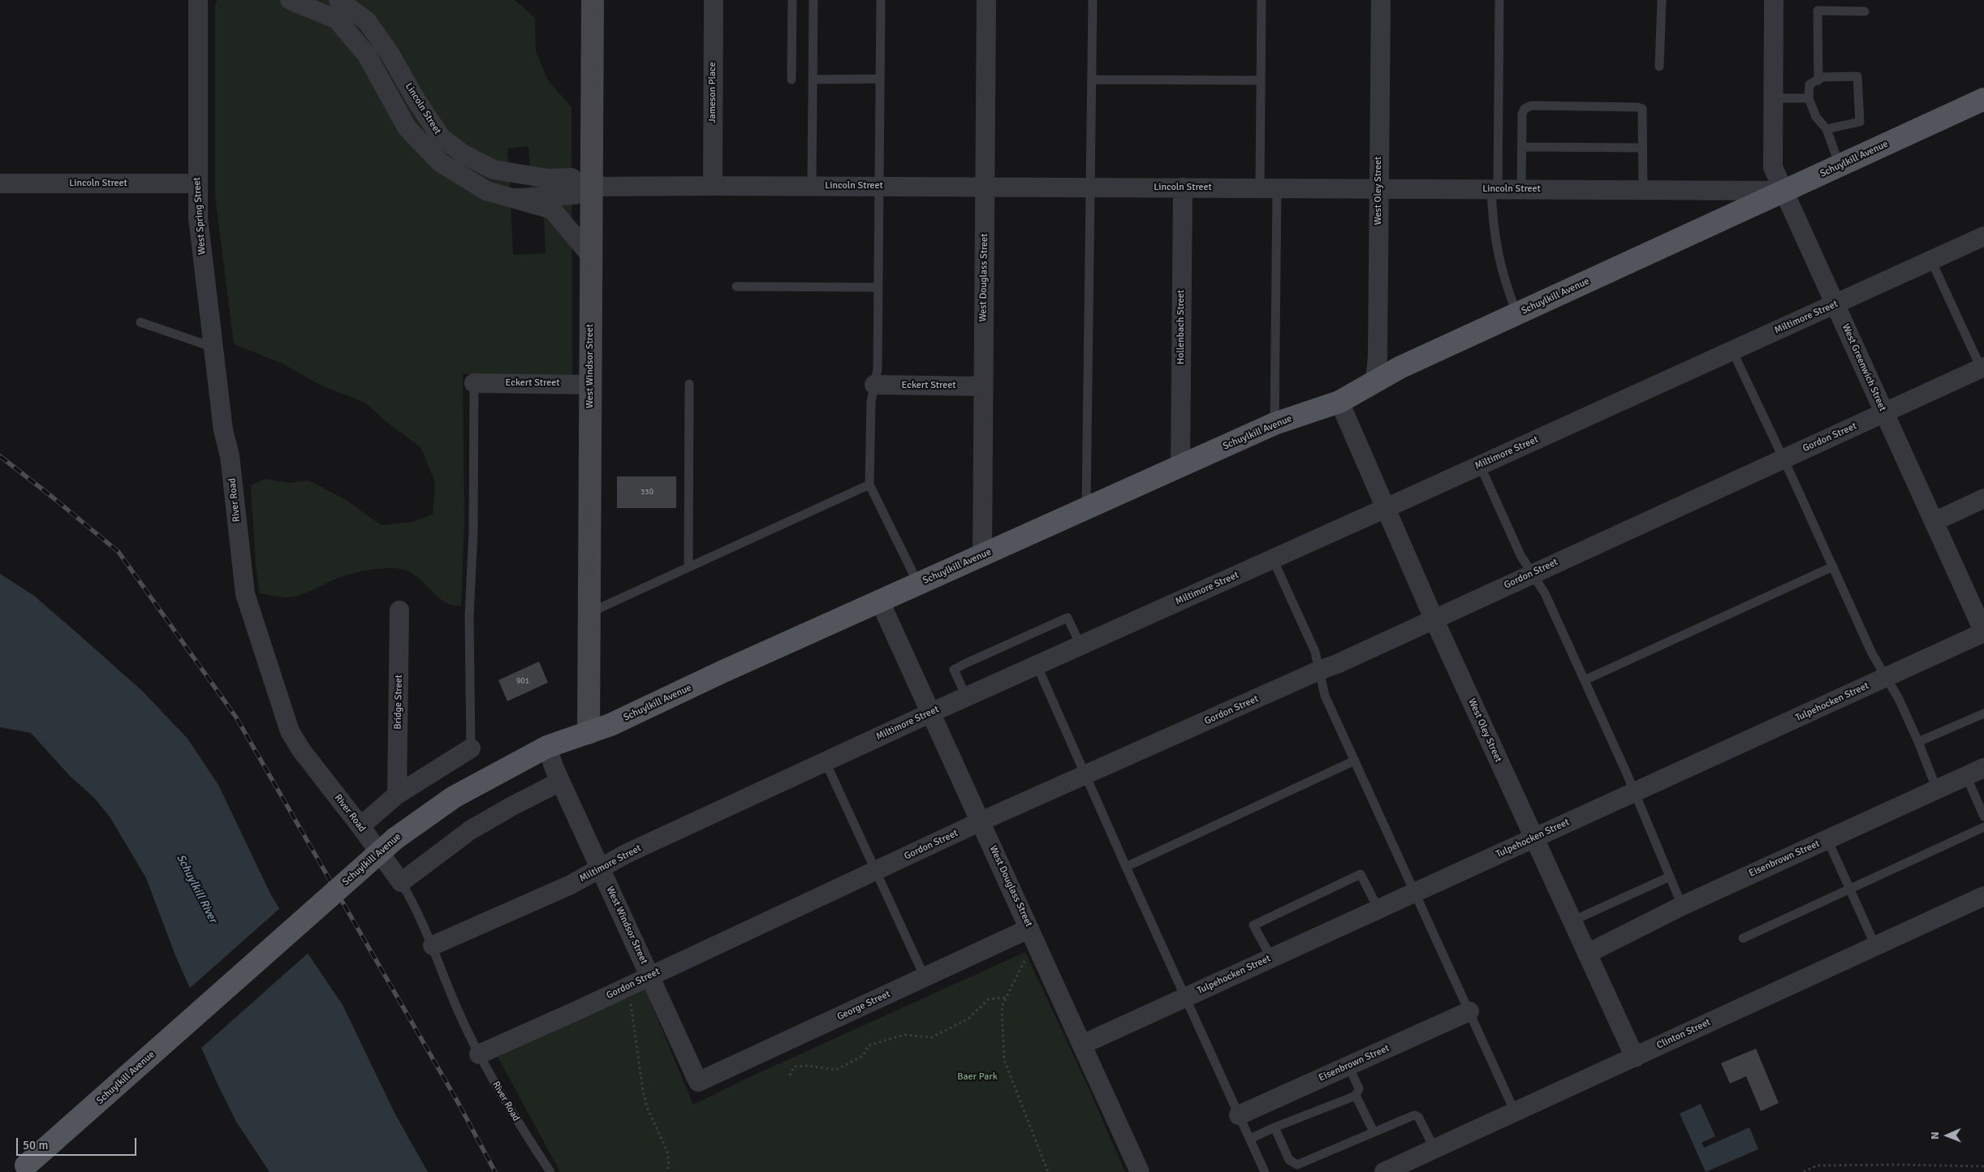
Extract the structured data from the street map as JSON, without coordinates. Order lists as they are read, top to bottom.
{
  "streets": {
    "main road": ["Schuylkill Avenue", "West Windsor Street"],
    "street": [
      "Jameson Place",
      "Lincoln Street",
      "West Oley Street",
      "West Spring Street",
      "West Douglass Street",
      "Miltimore Street",
      "Hollenbach Street",
      "West Greenwich Street",
      "Eckert Street",
      "Gordon Street",
      "River Road",
      "Bridge Street",
      "Tulpehocken Street",
      "Eisenbrown Street",
      "George Street",
      "Clinton Street"
    ]
  },
  "crossings": [
    ["Jameson Place", "Lincoln Street"],
    ["Lincoln Street", "Schuylkill Avenue"],
    ["Lincoln Street", "West Oley Street"],
    ["Lincoln Street", "West Spring Street"],
    ["Lincoln Street", "West Douglass Street"],
    ["Lincoln Street", "Hollenbach Street"],
    ["Lincoln Street", "West Windsor Street"],
    ["Lincoln Street", "West Greenwich Street"],
    ["Schuylkill Avenue", "West Oley Street"],
    ["Schuylkill Avenue", "West Douglass Street"],
    ["Schuylkill Avenue", "Hollenbach Street"],
    ["Schuylkill Avenue", "West Windsor Street"],
    ["Schuylkill Avenue", "West Greenwich Street"],
    ["West Oley Street", "Miltimore Street"],
    ["West Oley Street", "Gordon Street"],
    ["West Oley Street", "Tulpehocken Street"],
    ["West Oley Street", "Eisenbrown Street"],
    ["West Oley Street", "Clinton Street"],
    ["West Spring Street", "River Road"],
    ["West Douglass Street", "Miltimore Street"],
    ["West Douglass Street", "Eckert Street"],
    ["West Douglass Street", "Gordon Street"],
    ["West Douglass Street", "Tulpehocken Street"],
    ["West Douglass Street", "George Street"],
    ["Miltimore Street", "West Windsor Street"],
    ["Miltimore Street", "West Greenwich Street"],
    ["Miltimore Street", "River Road"],
    ["West Windsor Street", "Eckert Street"],
    ["West Windsor Street", "Gordon Street"],
    ["West Windsor Street", "George Street"],
    ["West Greenwich Street", "Gordon Street"],
    ["West Greenwich Street", "Tulpehocken Street"],
    ["Gordon Street", "River Road"]
  ],
  "water": ["Schuylkill River"],
  "parks": ["Baer Park"],
  "house_numbers": ["330", "901"],
  "scale_bar": "50 m",
  "north": "left"
}
